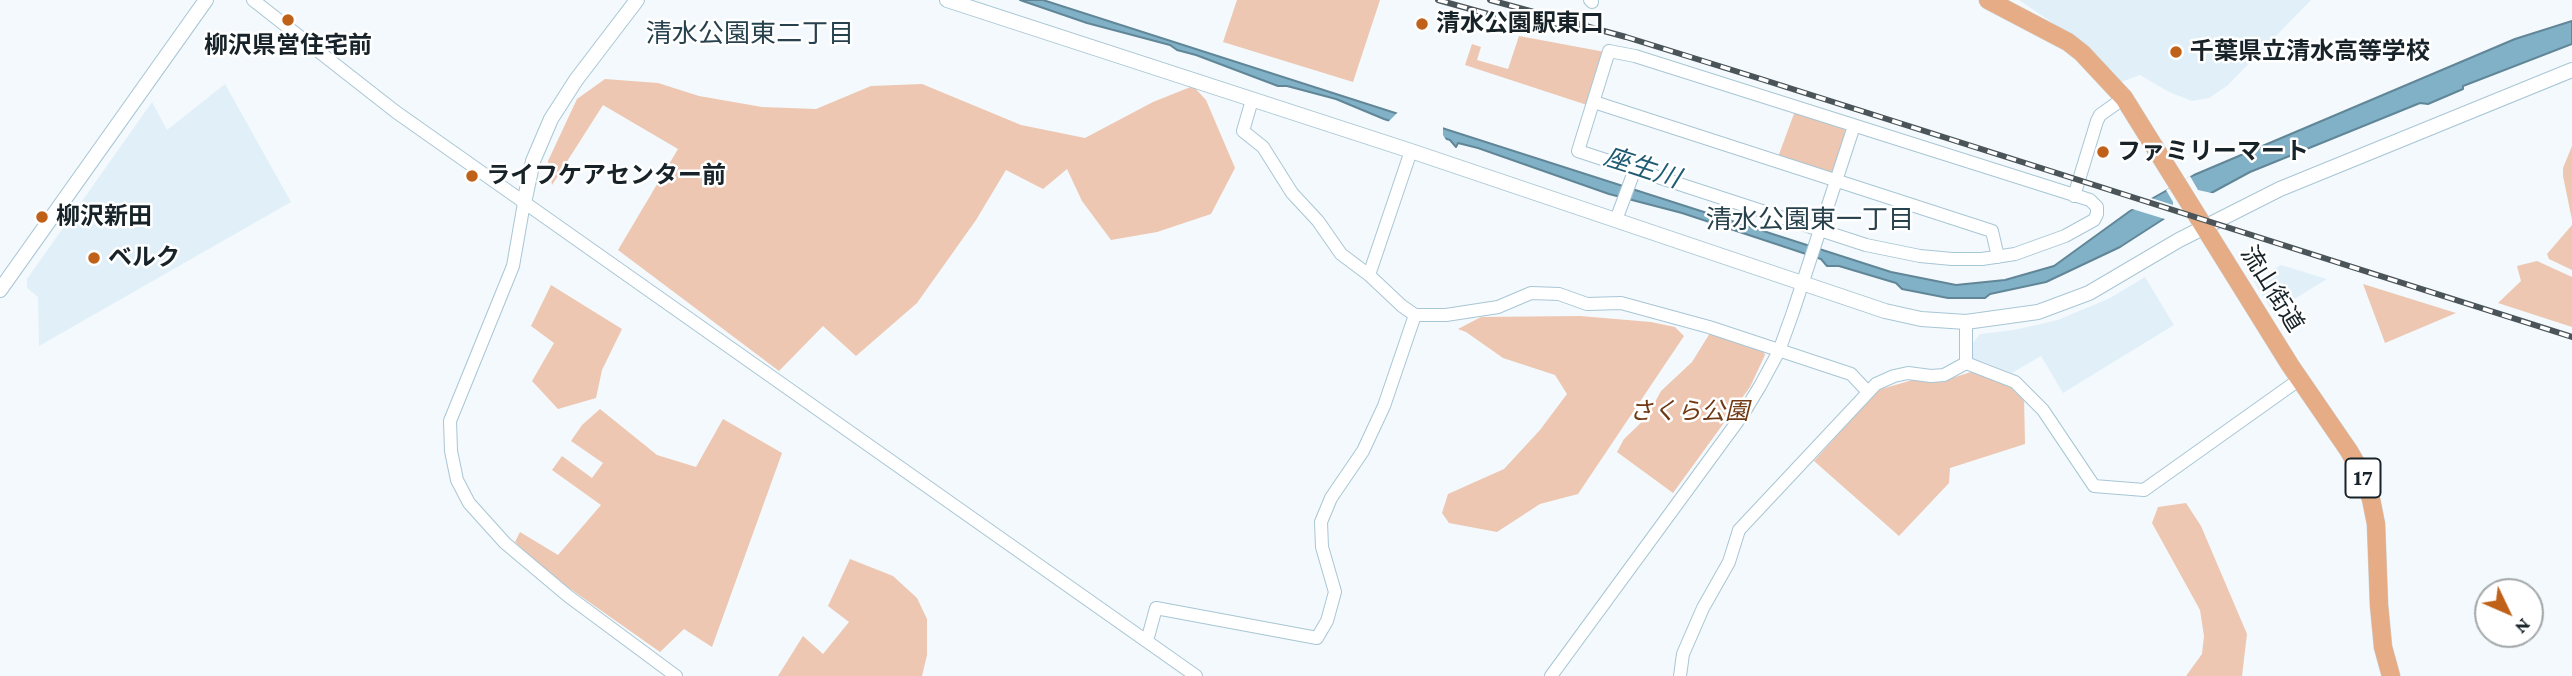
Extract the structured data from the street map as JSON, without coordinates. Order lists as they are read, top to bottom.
{
  "streets": {
    "main road": ["流山街道", "17"]
  },
  "districts": ["清水公園東二丁目", "清水公園東一丁目"],
  "water": ["座生川"],
  "parks": ["さくら公園"],
  "places": [
    "柳沢県営住宅前",
    "清水公園駅東口",
    "千葉県立清水高等学校",
    "ファミリーマート",
    "ライフケアセンター前",
    "柳沢新田",
    "ベルク"
  ],
  "north": "bottom right"
}
